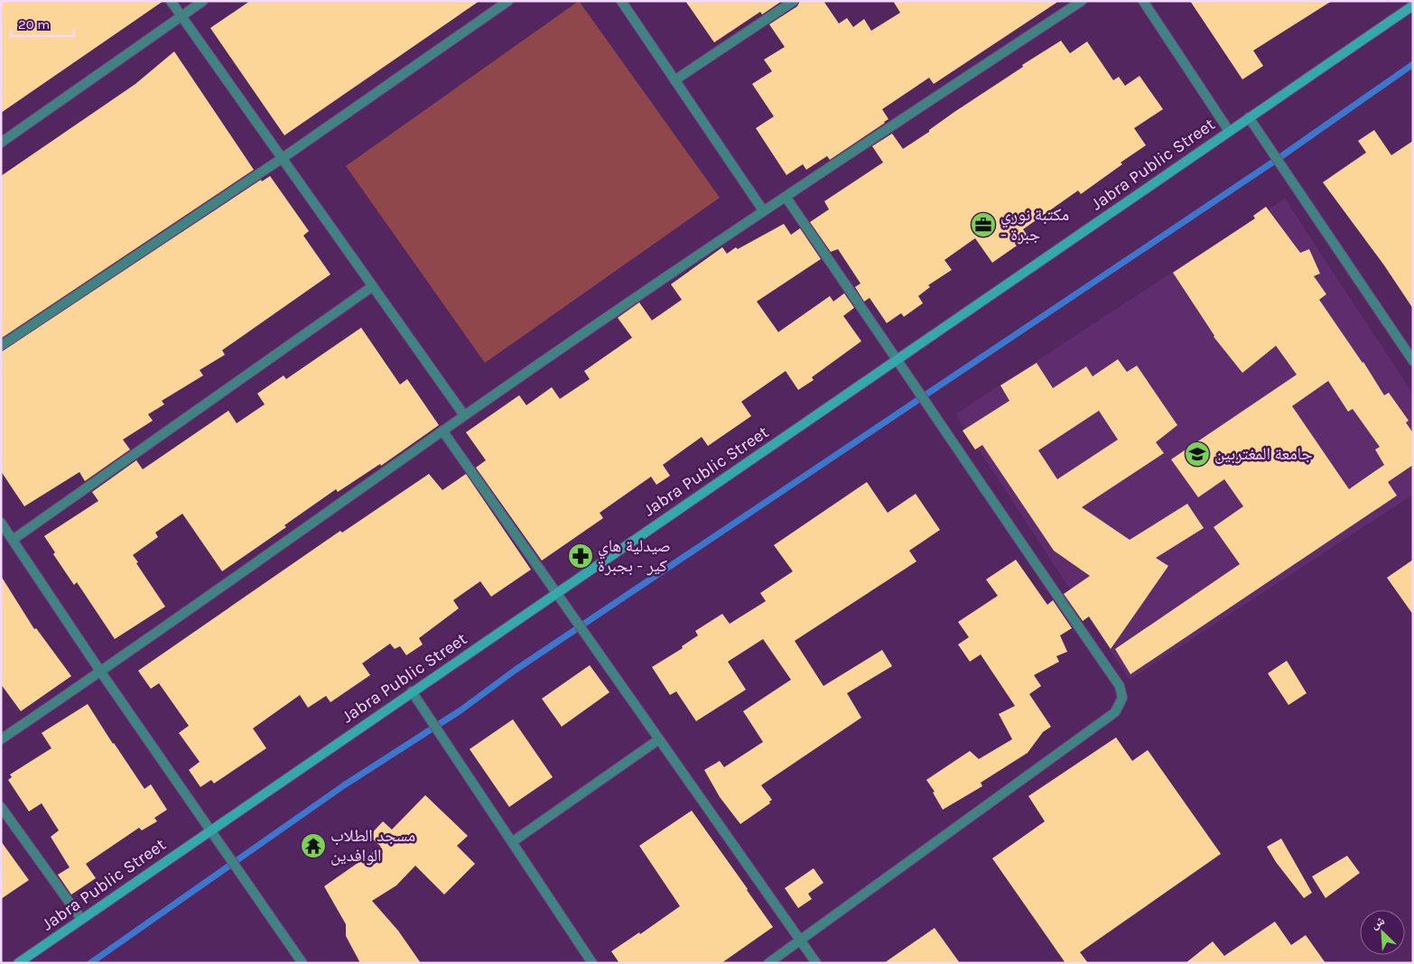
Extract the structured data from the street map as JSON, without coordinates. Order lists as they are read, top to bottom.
{
  "streets": {
    "main road": ["Jabra Public Street"]
  },
  "places": {
    "office": ["مكتبة نوري - جبرة"],
    "school or university": ["جامعة المغتربين"],
    "pharmacy": ["صيدلية هاي كير - بجبرة"],
    "temple": ["مسجد الطلاب الوافدين"]
  },
  "scale_bar": "20 m",
  "north": "top left"
}
